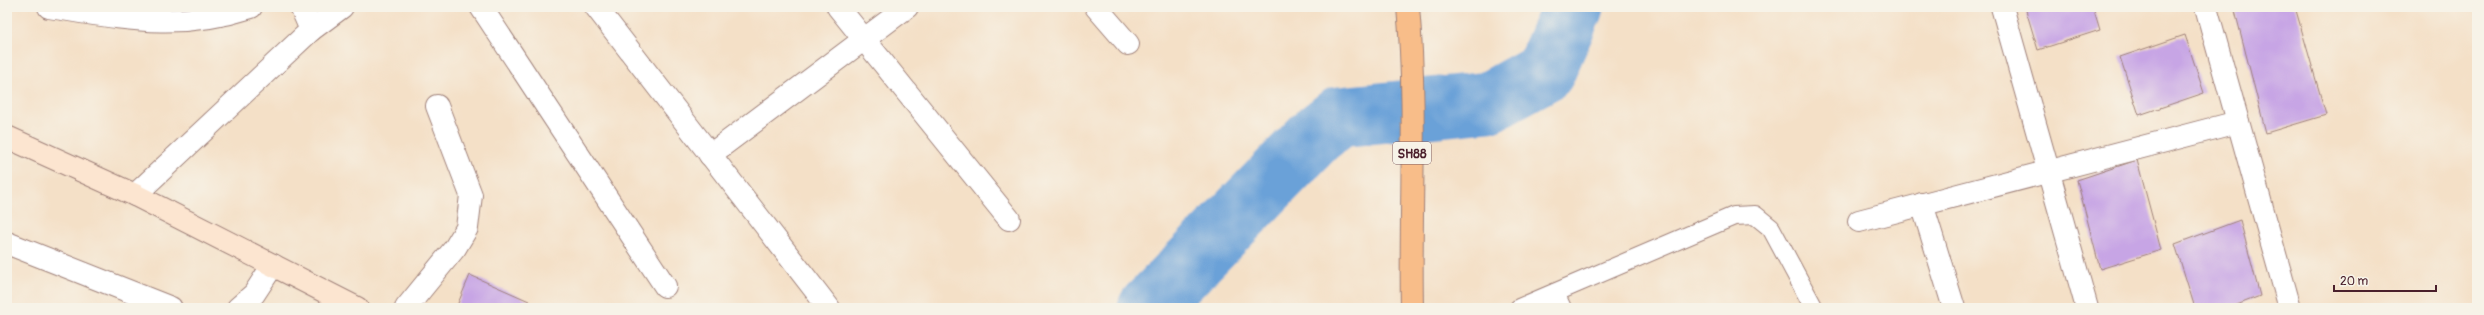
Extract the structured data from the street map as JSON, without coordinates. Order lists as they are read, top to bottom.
{
  "streets": {
    "main road": ["SH88"]
  },
  "scale_bar": "20 m"
}
